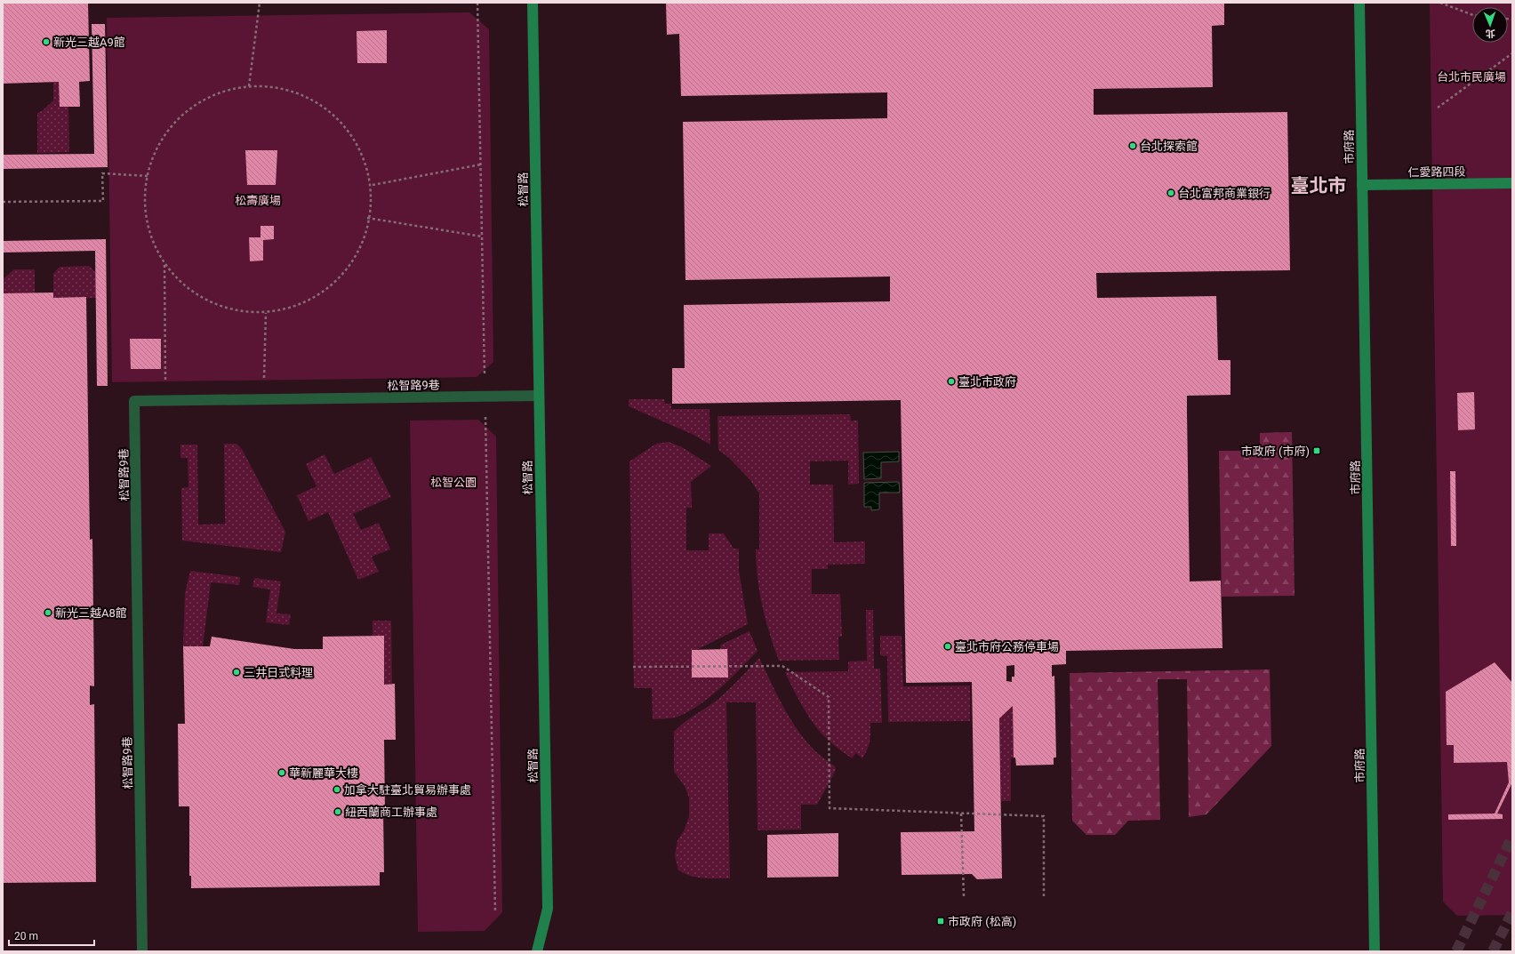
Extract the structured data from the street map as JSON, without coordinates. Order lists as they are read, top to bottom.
{
  "streets": {
    "main road": ["市府路", "仁愛路四段", "松智路"],
    "street": ["松智路9巷"]
  },
  "crossings": [
    ["市府路", "仁愛路四段"],
    ["松智路", "松智路9巷"]
  ],
  "districts": ["臺北市"],
  "parks": ["台北市民廣場", "松壽廣場", "松智公園"],
  "places": {
    "other": [
      "新光三越A9館",
      "台北探索館",
      "台北富邦商業銀行",
      "臺北市政府",
      "新光三越A8館",
      "臺北市府公務停車場",
      "三井日式料理",
      "華新麗華大樓",
      "加拿大駐臺北貿易辦事處",
      "紐西蘭商工辦事處"
    ],
    "transit": ["市政府 (市府)", "市政府 (松高)"]
  },
  "scale_bar": "20 m",
  "north": "bottom"
}
